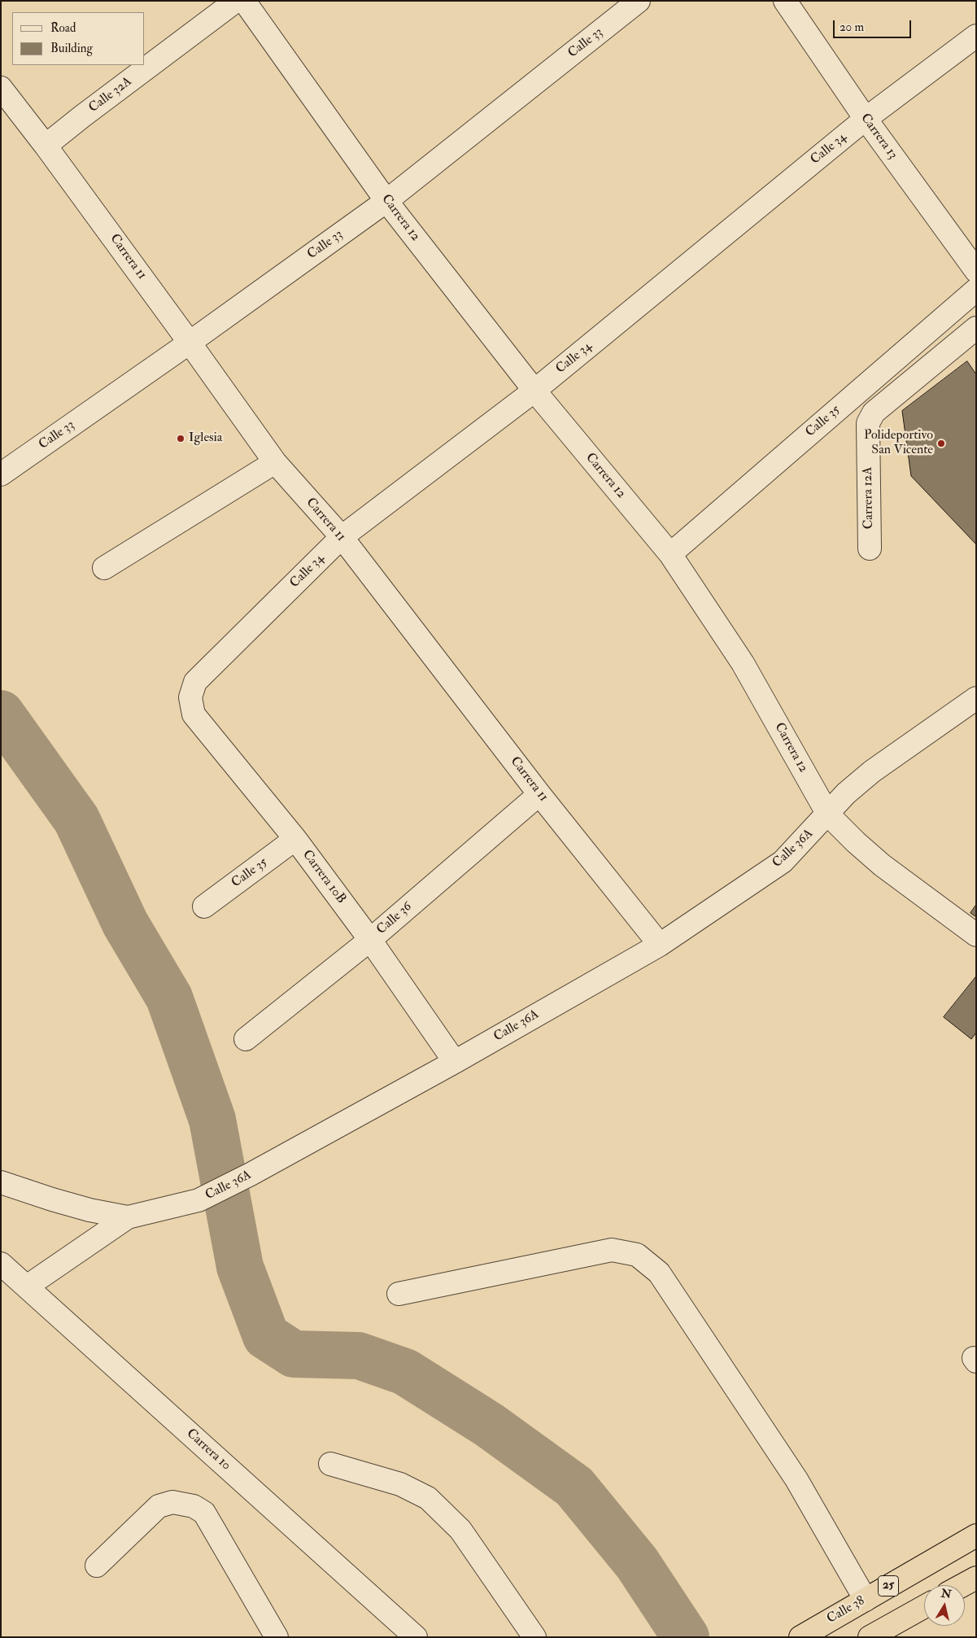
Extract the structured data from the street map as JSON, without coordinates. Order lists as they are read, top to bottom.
{
  "streets": {
    "highway": ["25", "Calle 38"],
    "street": [
      "Calle 33",
      "Calle 32A",
      "Carrera 13",
      "Calle 34",
      "Carrera 12",
      "Carrera 11",
      "Calle 35",
      "Carrera 12A",
      "Calle 36A",
      "Carrera 10B",
      "Calle 36",
      "Carrera 10"
    ]
  },
  "crossings": [
    ["Calle 33", "Carrera 12"],
    ["Calle 33", "Carrera 11"],
    ["Calle 32A", "Carrera 11"],
    ["Carrera 13", "Calle 34"],
    ["Calle 34", "Carrera 12"],
    ["Calle 34", "Carrera 11"],
    ["Calle 34", "Carrera 10B"],
    ["Carrera 12", "Calle 35"],
    ["Carrera 12", "Calle 36A"],
    ["Carrera 11", "Calle 36A"],
    ["Carrera 11", "Calle 36"],
    ["Calle 35", "Carrera 10B"],
    ["Calle 36A", "Carrera 10B"],
    ["Carrera 10B", "Calle 36"]
  ],
  "places": ["Iglesia", "Polideportivo San Vicente"],
  "legend": ["Road", "Building"],
  "scale_bar": "20 m",
  "north": "top"
}
